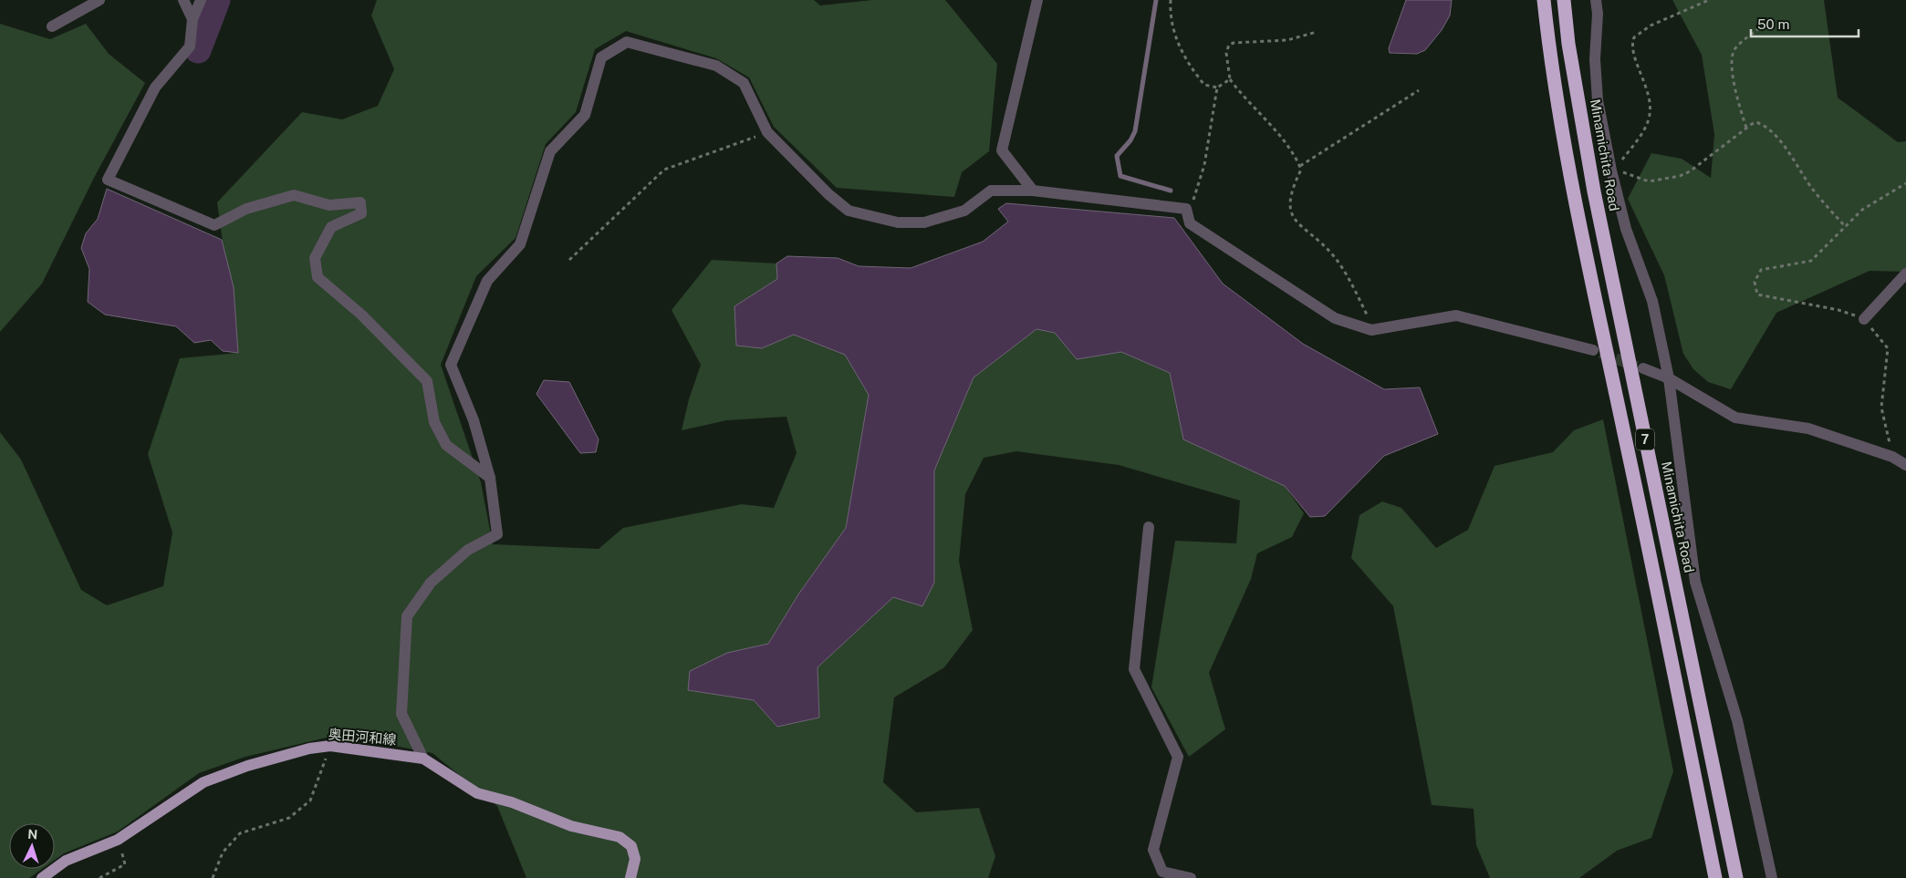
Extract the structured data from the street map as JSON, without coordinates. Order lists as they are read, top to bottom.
{
  "streets": {
    "highway": ["Minamichita Road", "7"],
    "main road": ["奥田河和線"]
  },
  "scale_bar": "50 m",
  "north": "top"
}
